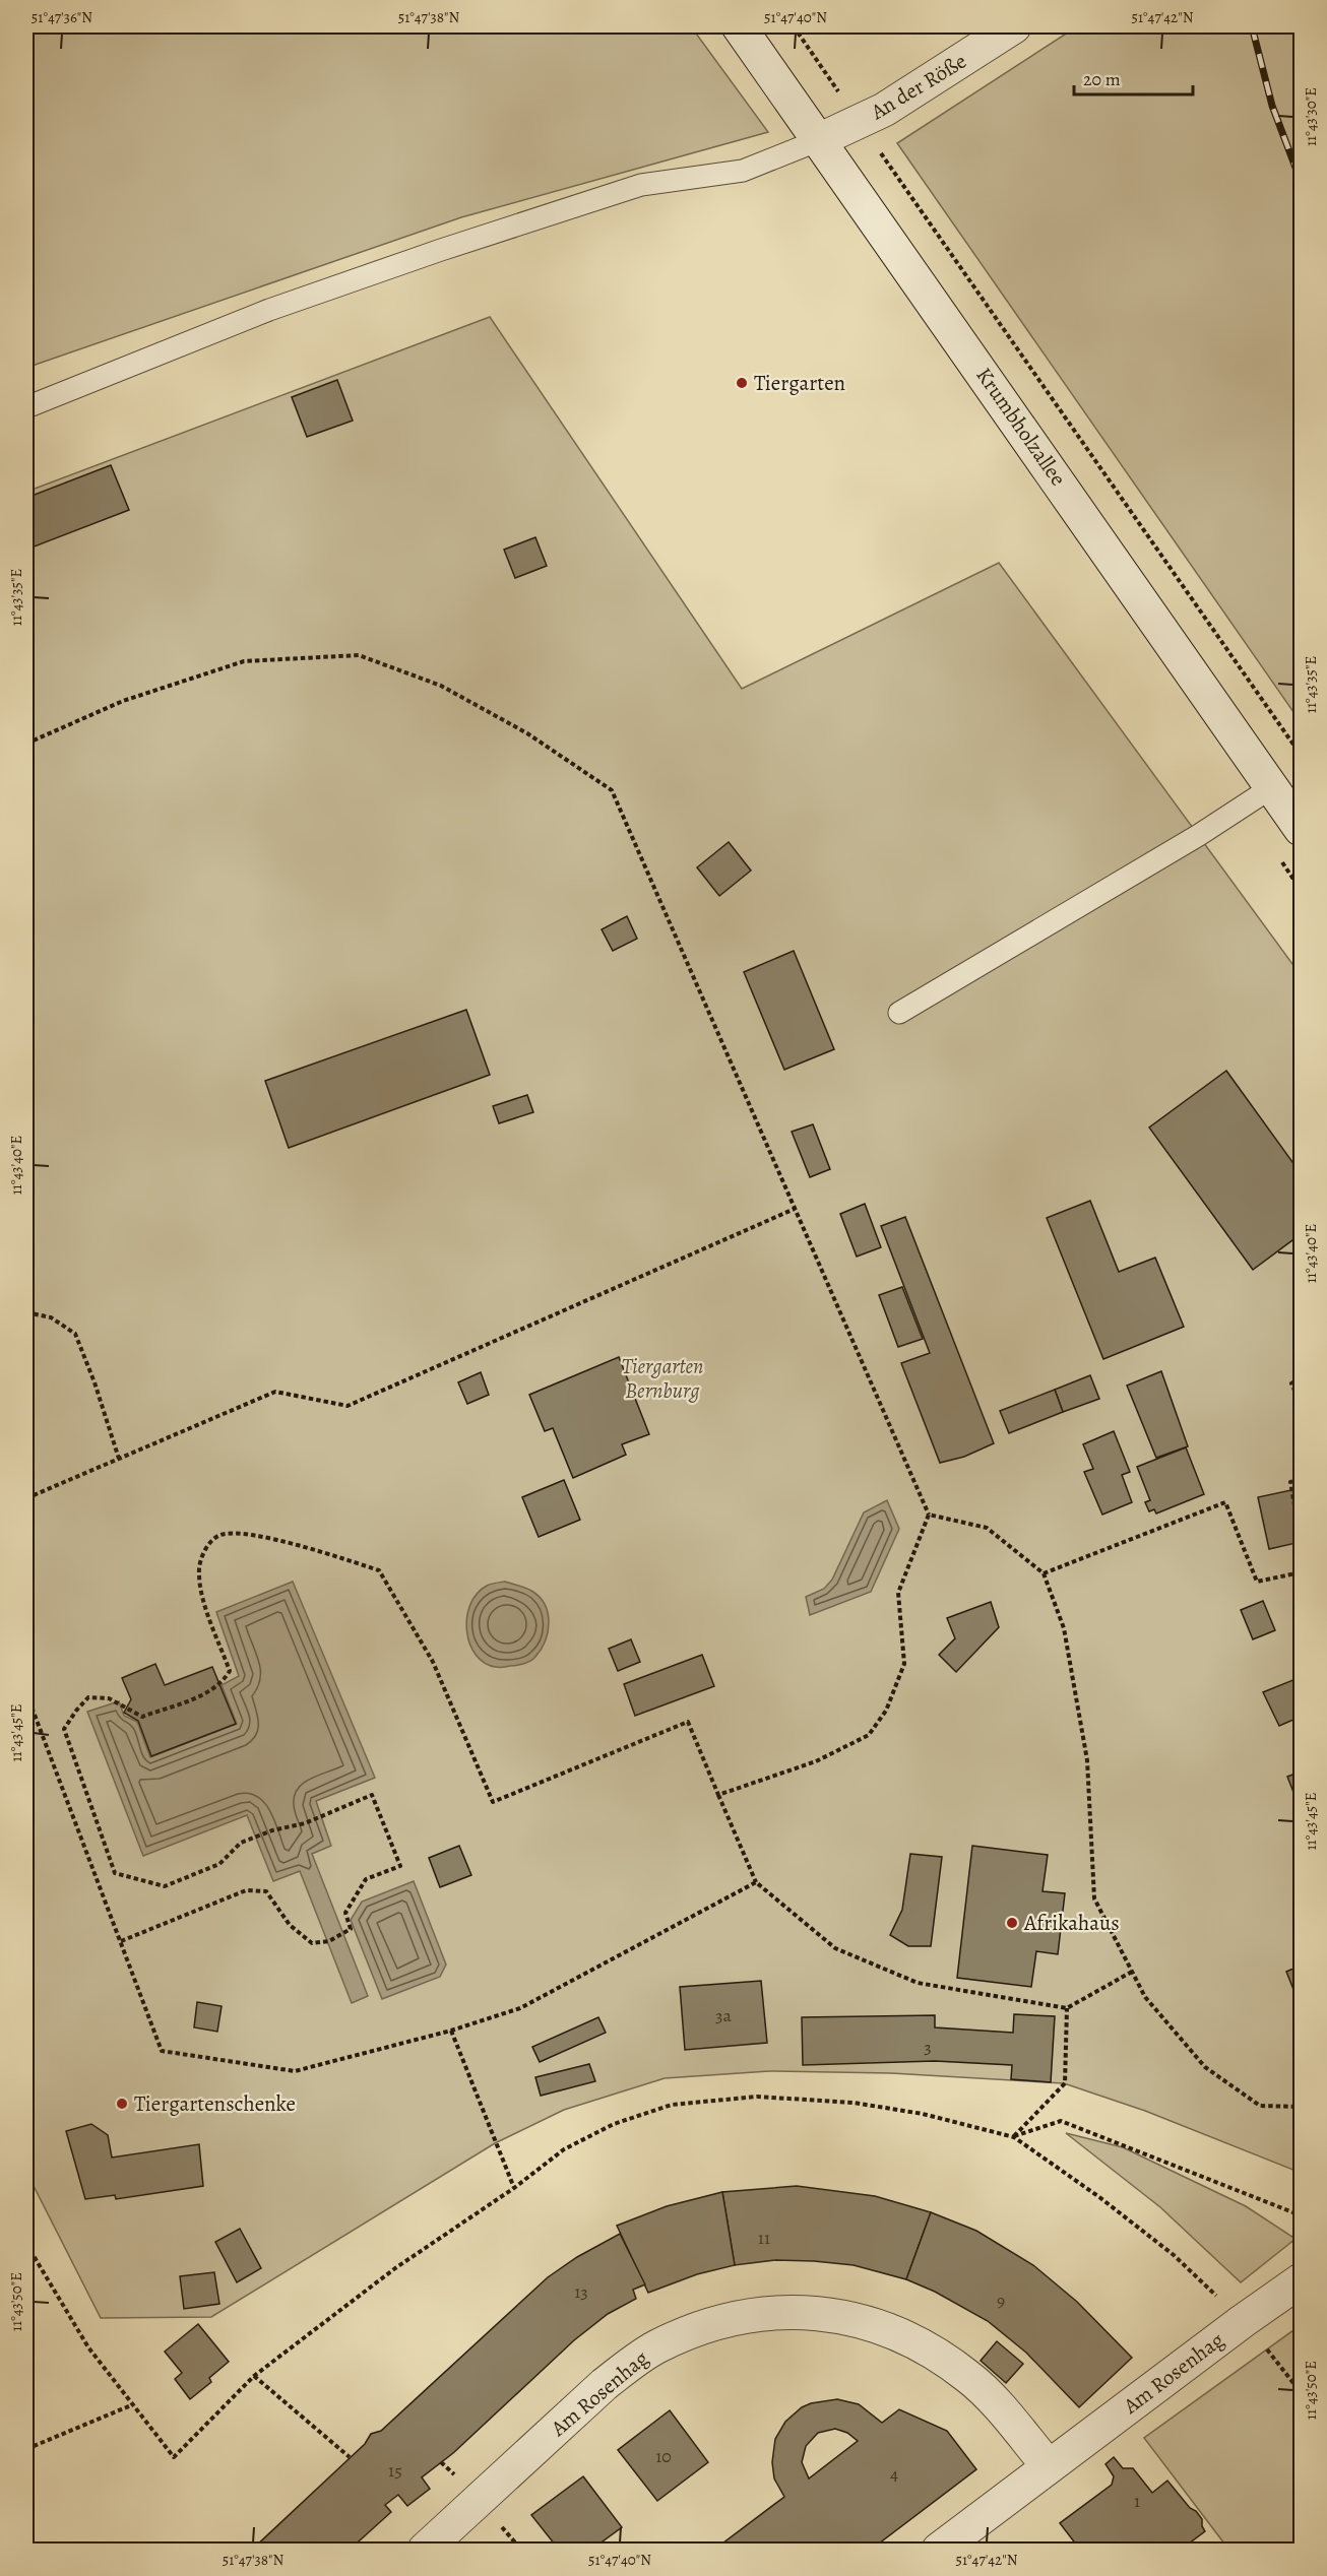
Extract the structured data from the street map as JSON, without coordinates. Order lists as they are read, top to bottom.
{
  "streets": {
    "street": ["An der Röße", "Krumbholzallee", "Am Rosenhag"]
  },
  "crossings": [
    ["An der Röße", "Krumbholzallee"]
  ],
  "parks": ["Tiergarten Bernburg"],
  "places": ["Tiergarten", "Afrikahaus", "Tiergartenschenke"],
  "house_numbers": [
    "3a",
    "3",
    "11",
    "13",
    "9",
    "10",
    "15",
    "4",
    "1"
  ],
  "scale_bar": "20 m",
  "coordinates": [
    "51°47'36\"N",
    "51°47'38\"N",
    "51°47'40\"N",
    "51°47'42\"N",
    "11°43'30\"E",
    "11°43'35\"E",
    "11°43'40\"E",
    "11°43'45\"E",
    "11°43'50\"E"
  ]
}
